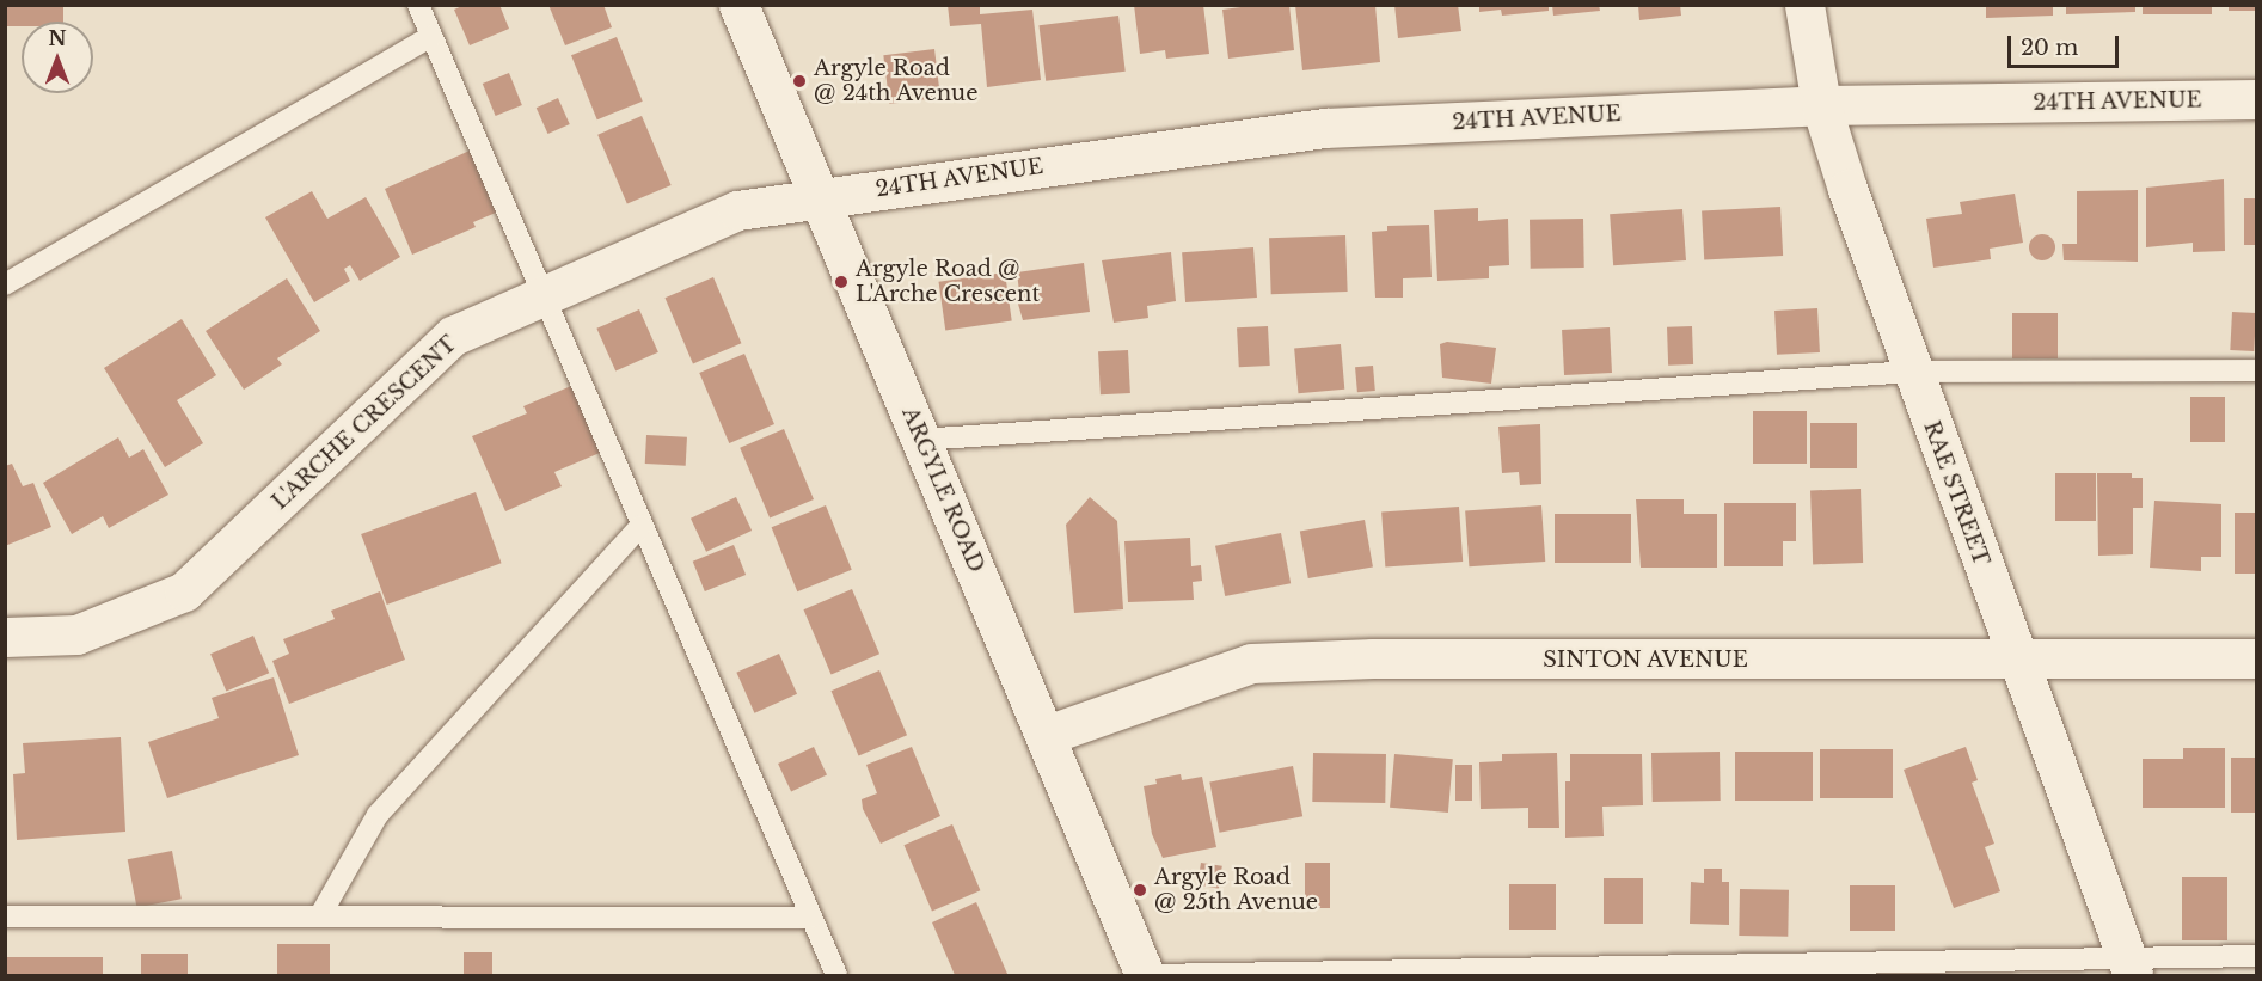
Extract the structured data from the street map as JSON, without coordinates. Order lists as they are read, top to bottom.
{
  "streets": {
    "street": [
      "24TH AVENUE",
      "L'ARCHE CRESCENT",
      "ARGYLE ROAD",
      "RAE STREET",
      "SINTON AVENUE"
    ]
  },
  "crossings": [
    ["24TH AVENUE", "L'ARCHE CRESCENT"],
    ["24TH AVENUE", "ARGYLE ROAD"],
    ["24TH AVENUE", "RAE STREET"],
    ["L'ARCHE CRESCENT", "ARGYLE ROAD"],
    ["ARGYLE ROAD", "SINTON AVENUE"],
    ["RAE STREET", "SINTON AVENUE"]
  ],
  "places": ["Argyle Road @ 24th Avenue", "Argyle Road @ L'Arche Crescent", "Argyle Road @ 25th Avenue"],
  "scale_bar": "20 m",
  "north": "top"
}
